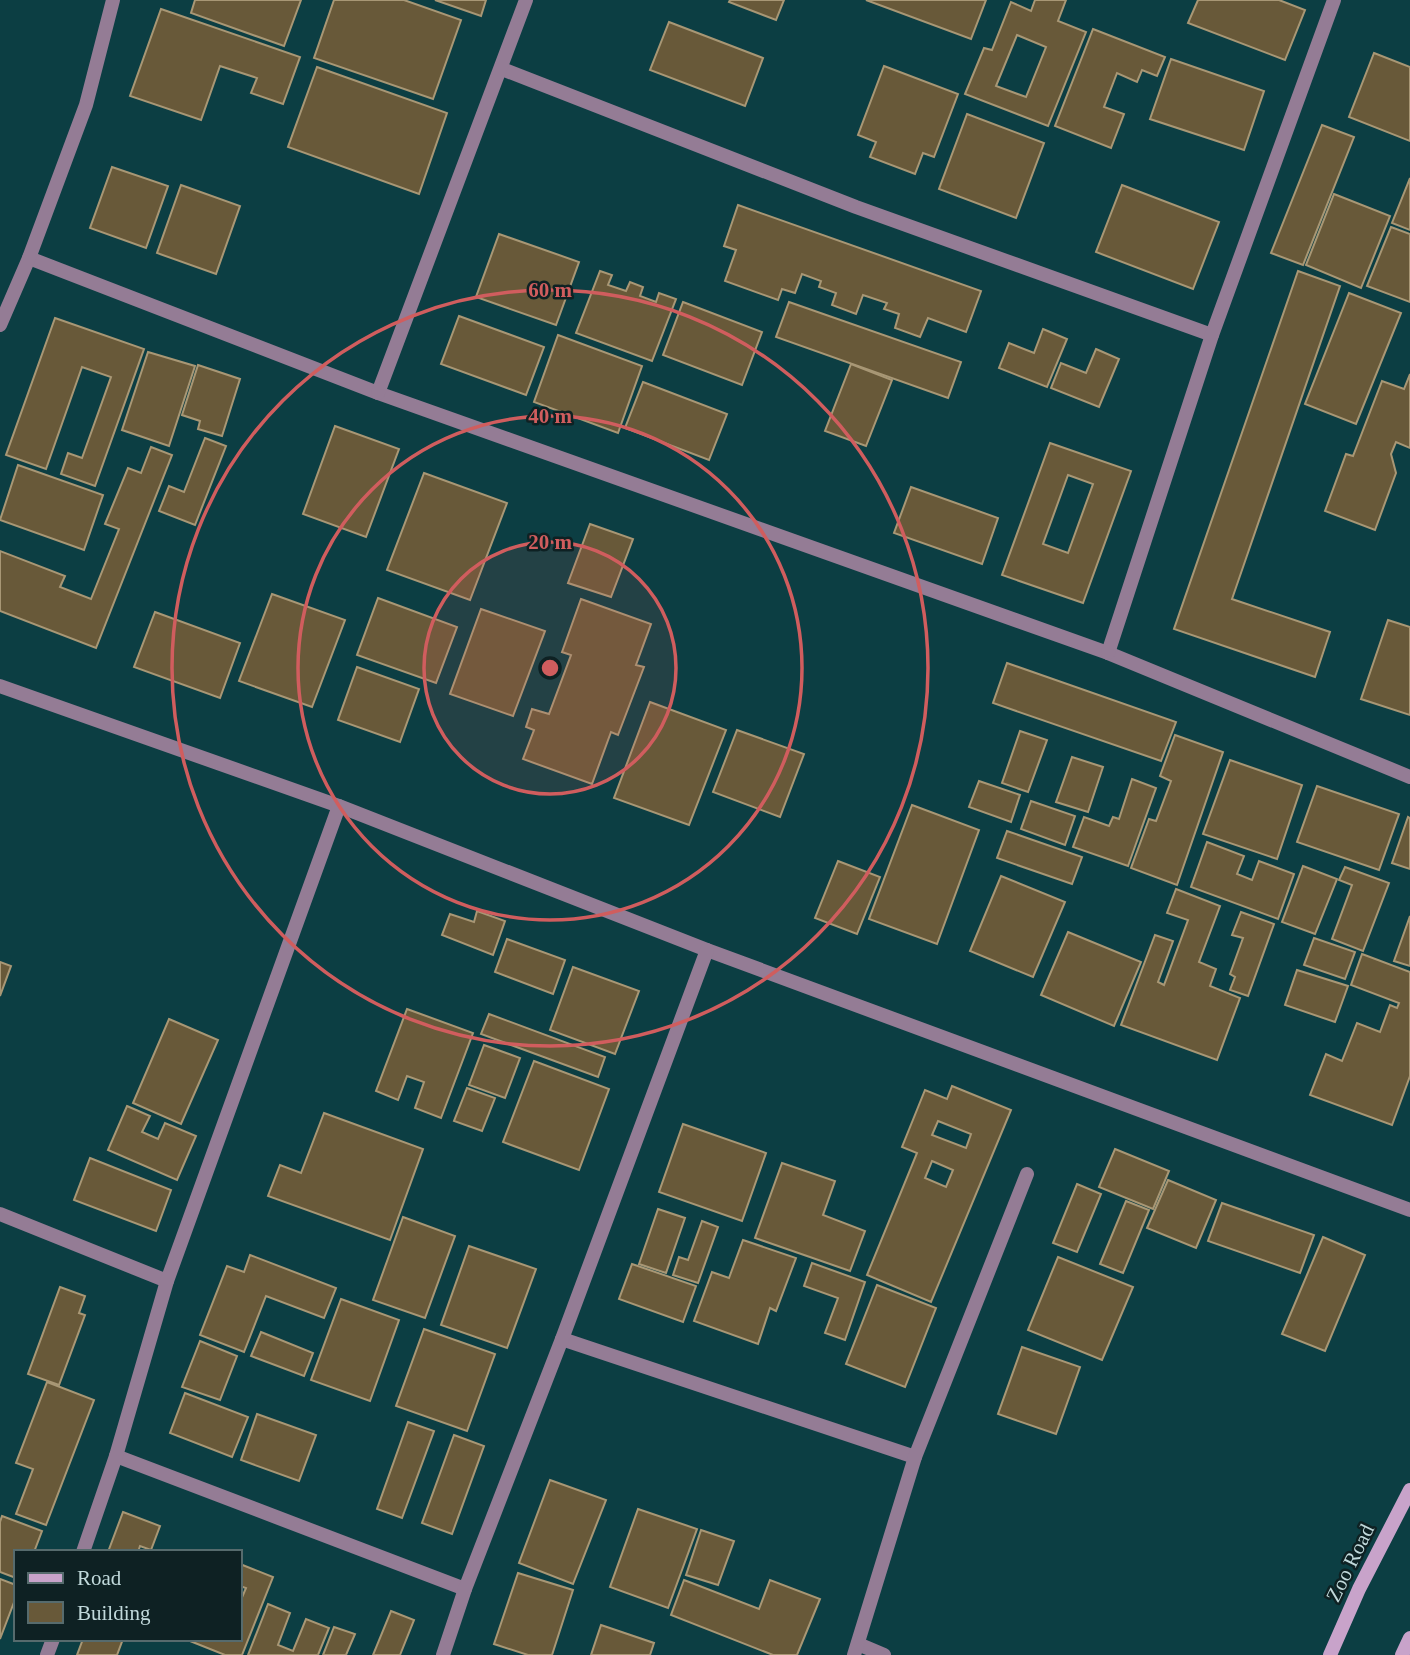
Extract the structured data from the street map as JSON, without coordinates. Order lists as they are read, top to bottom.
{
  "streets": {
    "main road": ["Zoo Road"]
  },
  "legend": ["Road", "Building"],
  "rings": ["60 m", "40 m", "20 m"]
}
